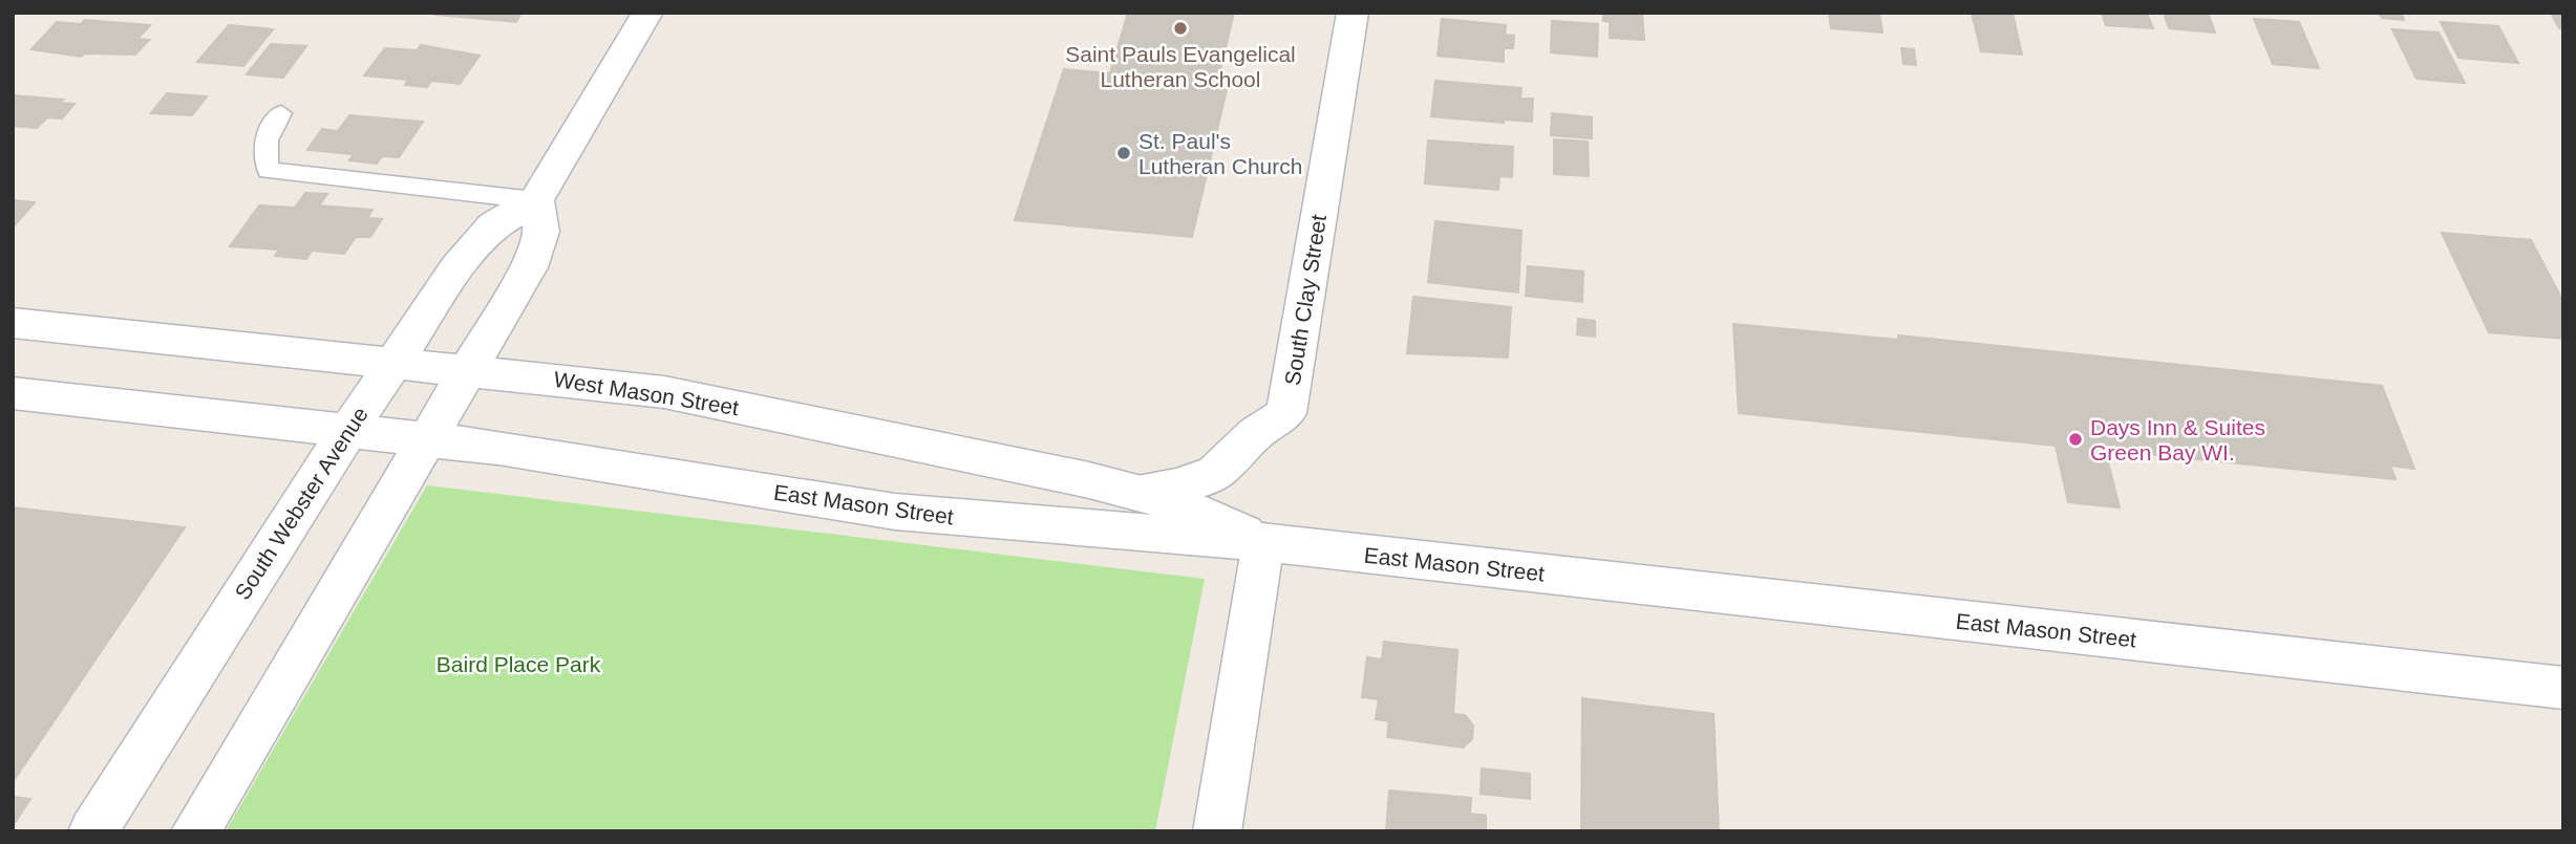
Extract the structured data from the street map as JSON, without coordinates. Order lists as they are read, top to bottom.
{
  "streets": {
    "main road": [
      "South Clay Street",
      "West Mason Street",
      "South Webster Avenue",
      "East Mason Street"
    ]
  },
  "crossings": [
    ["South Clay Street", "West Mason Street"],
    ["West Mason Street", "South Webster Avenue"],
    ["West Mason Street", "East Mason Street"],
    ["South Webster Avenue", "East Mason Street"]
  ],
  "parks": ["Baird Place Park"],
  "places": ["Saint Pauls Evangelical Lutheran School", "St. Paul's Lutheran Church", "Days Inn & Suites Green Bay WI."]
}
